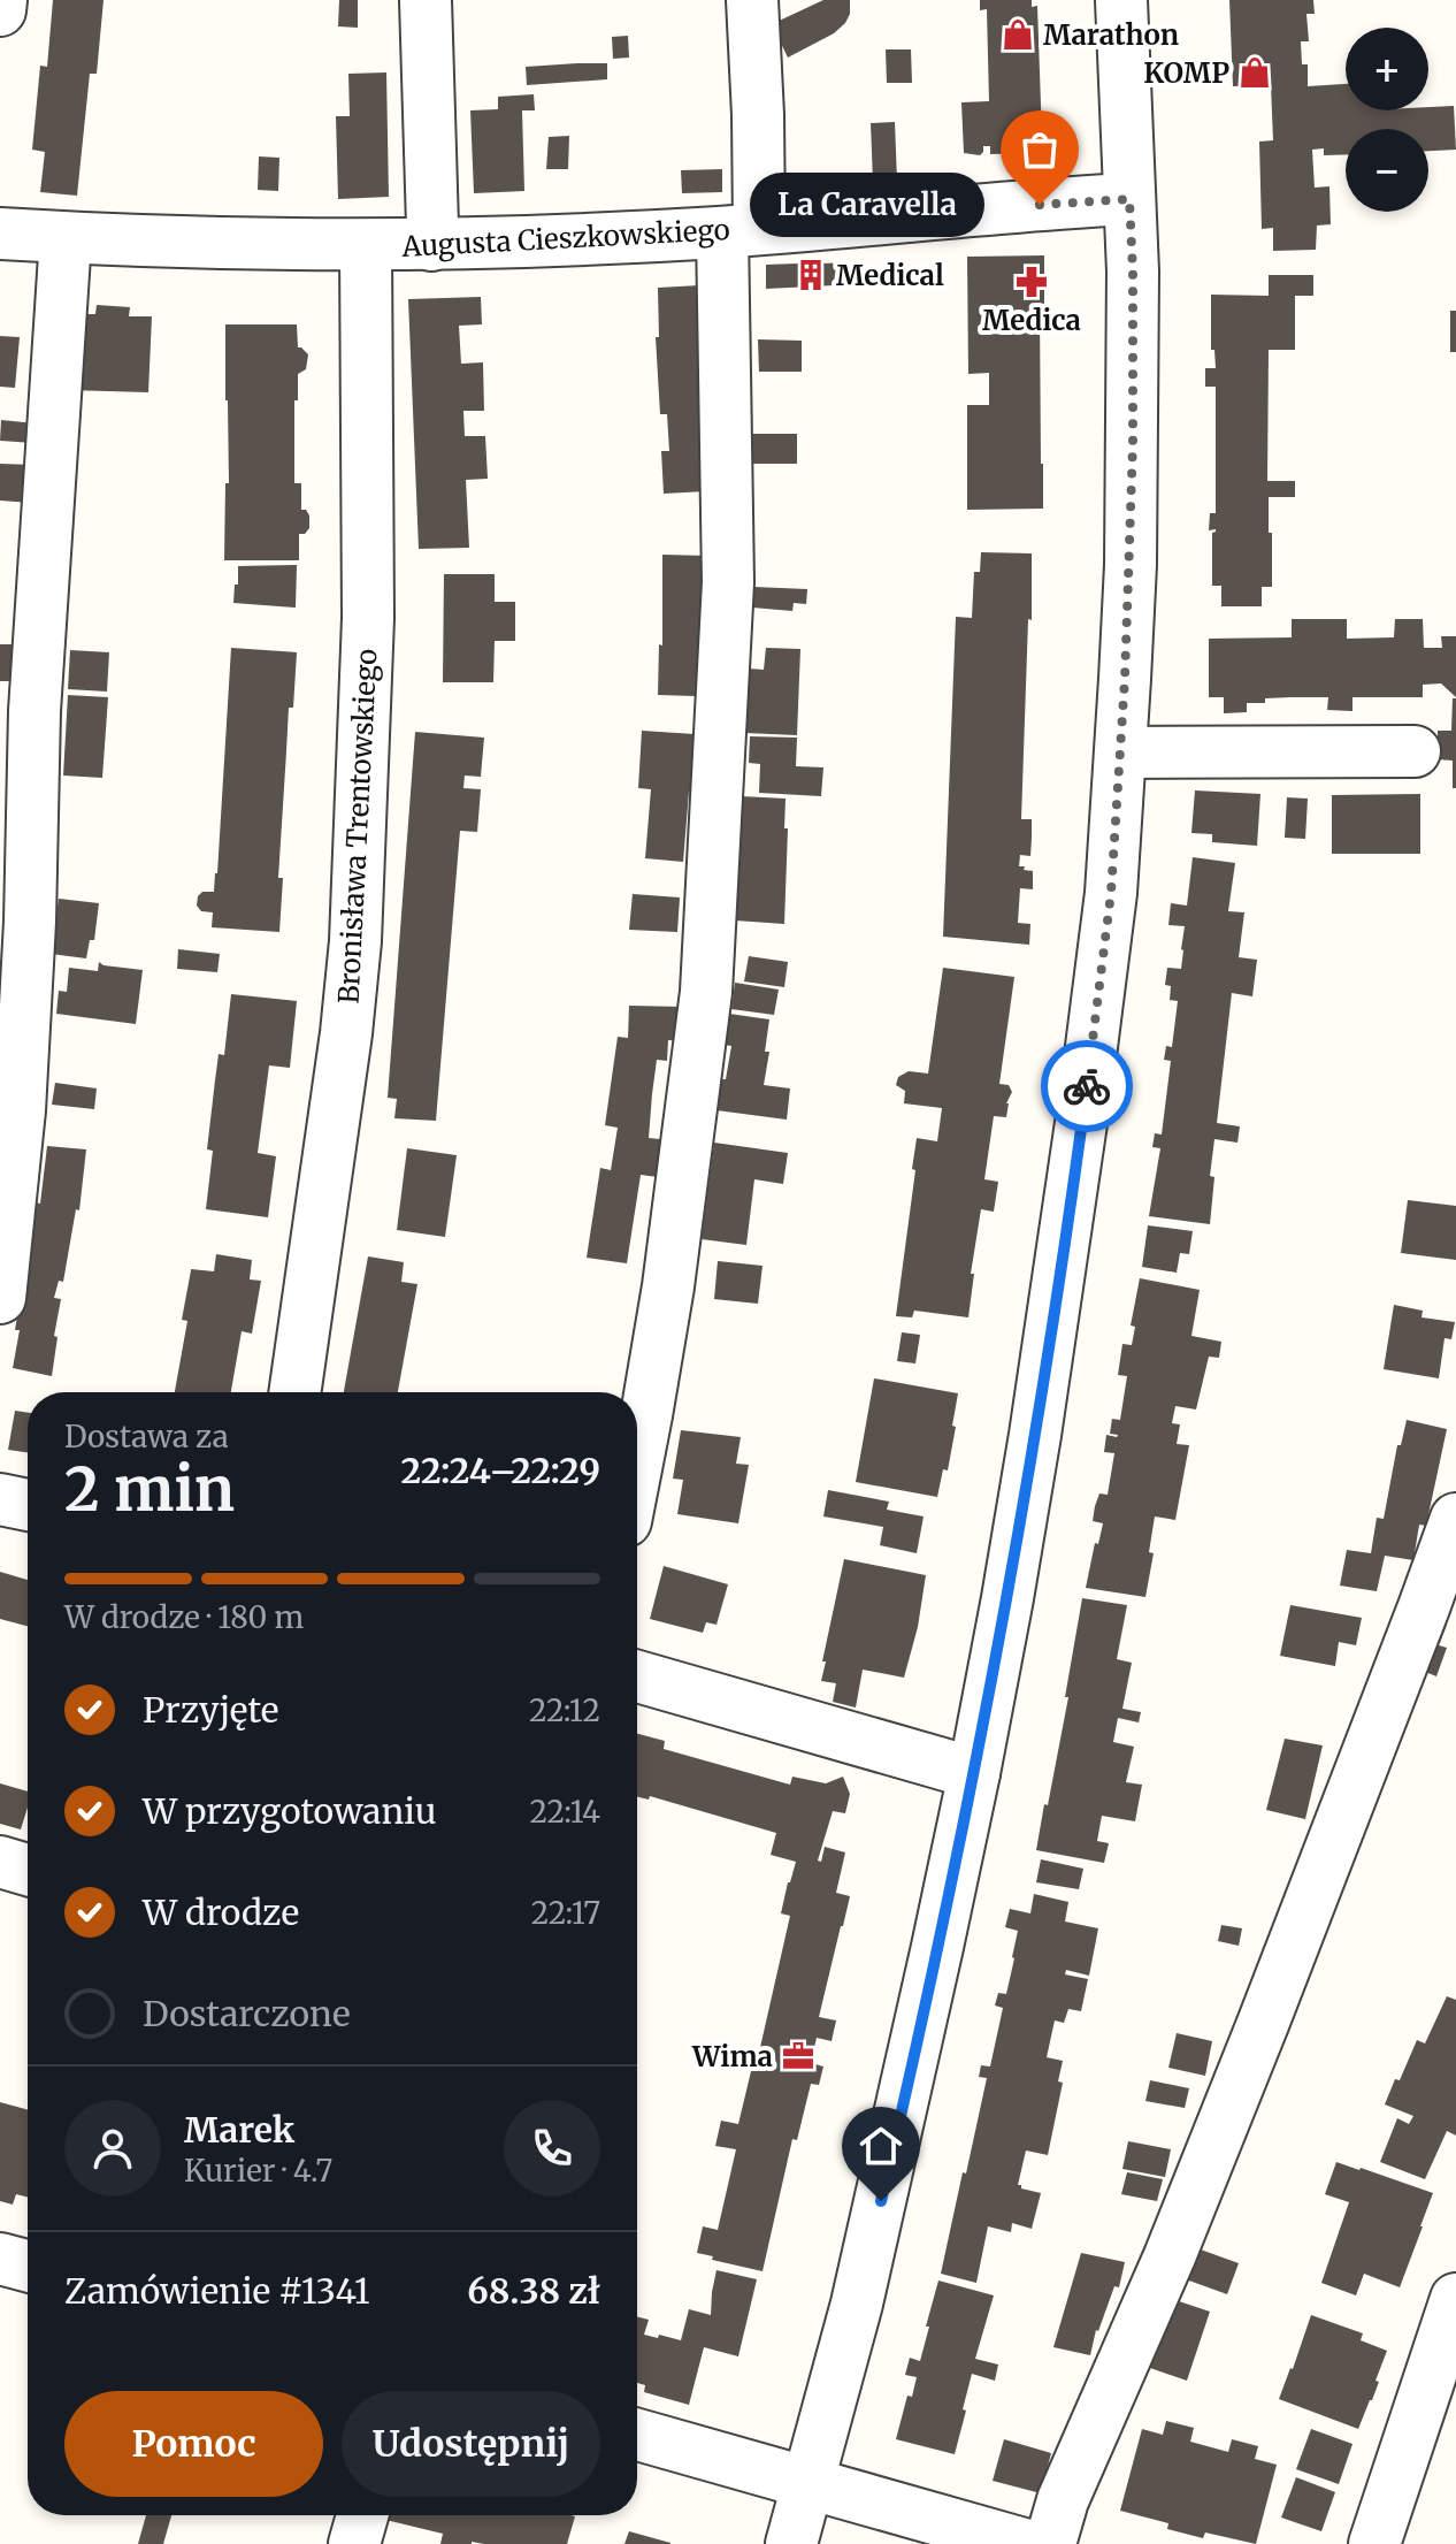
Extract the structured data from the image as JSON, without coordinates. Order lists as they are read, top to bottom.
{
  "streets": {
    "street": ["Augusta Cieszkowskiego", "Bronisława Trentowskiego"]
  },
  "crossings": [
    ["Augusta Cieszkowskiego", "Bronisława Trentowskiego"]
  ],
  "places": {
    "shop": ["Marathon", "KOMP"],
    "other": ["La Caravella"],
    "building": ["Medical"],
    "pharmacy": ["Medica"],
    "office": ["Wima"]
  },
  "page": {
    "map_buttons": ["+", "−"],
    "bubble": "La Caravella",
    "heading": ["2 min", "Dostawa za", "22:24–22:29"],
    "panel": [
      "Marek",
      "Kurier · 4.7",
      "Zamówienie #1341",
      "68.38 zł"
    ],
    "bar": "W drodze · 180 m",
    "list": [
      ["Przyjęte", "22:12"],
      ["W przygotowaniu", "22:14"],
      ["W drodze", "22:17"],
      "Dostarczone"
    ],
    "buttons": ["Pomoc", "Udostępnij"]
  }
}
